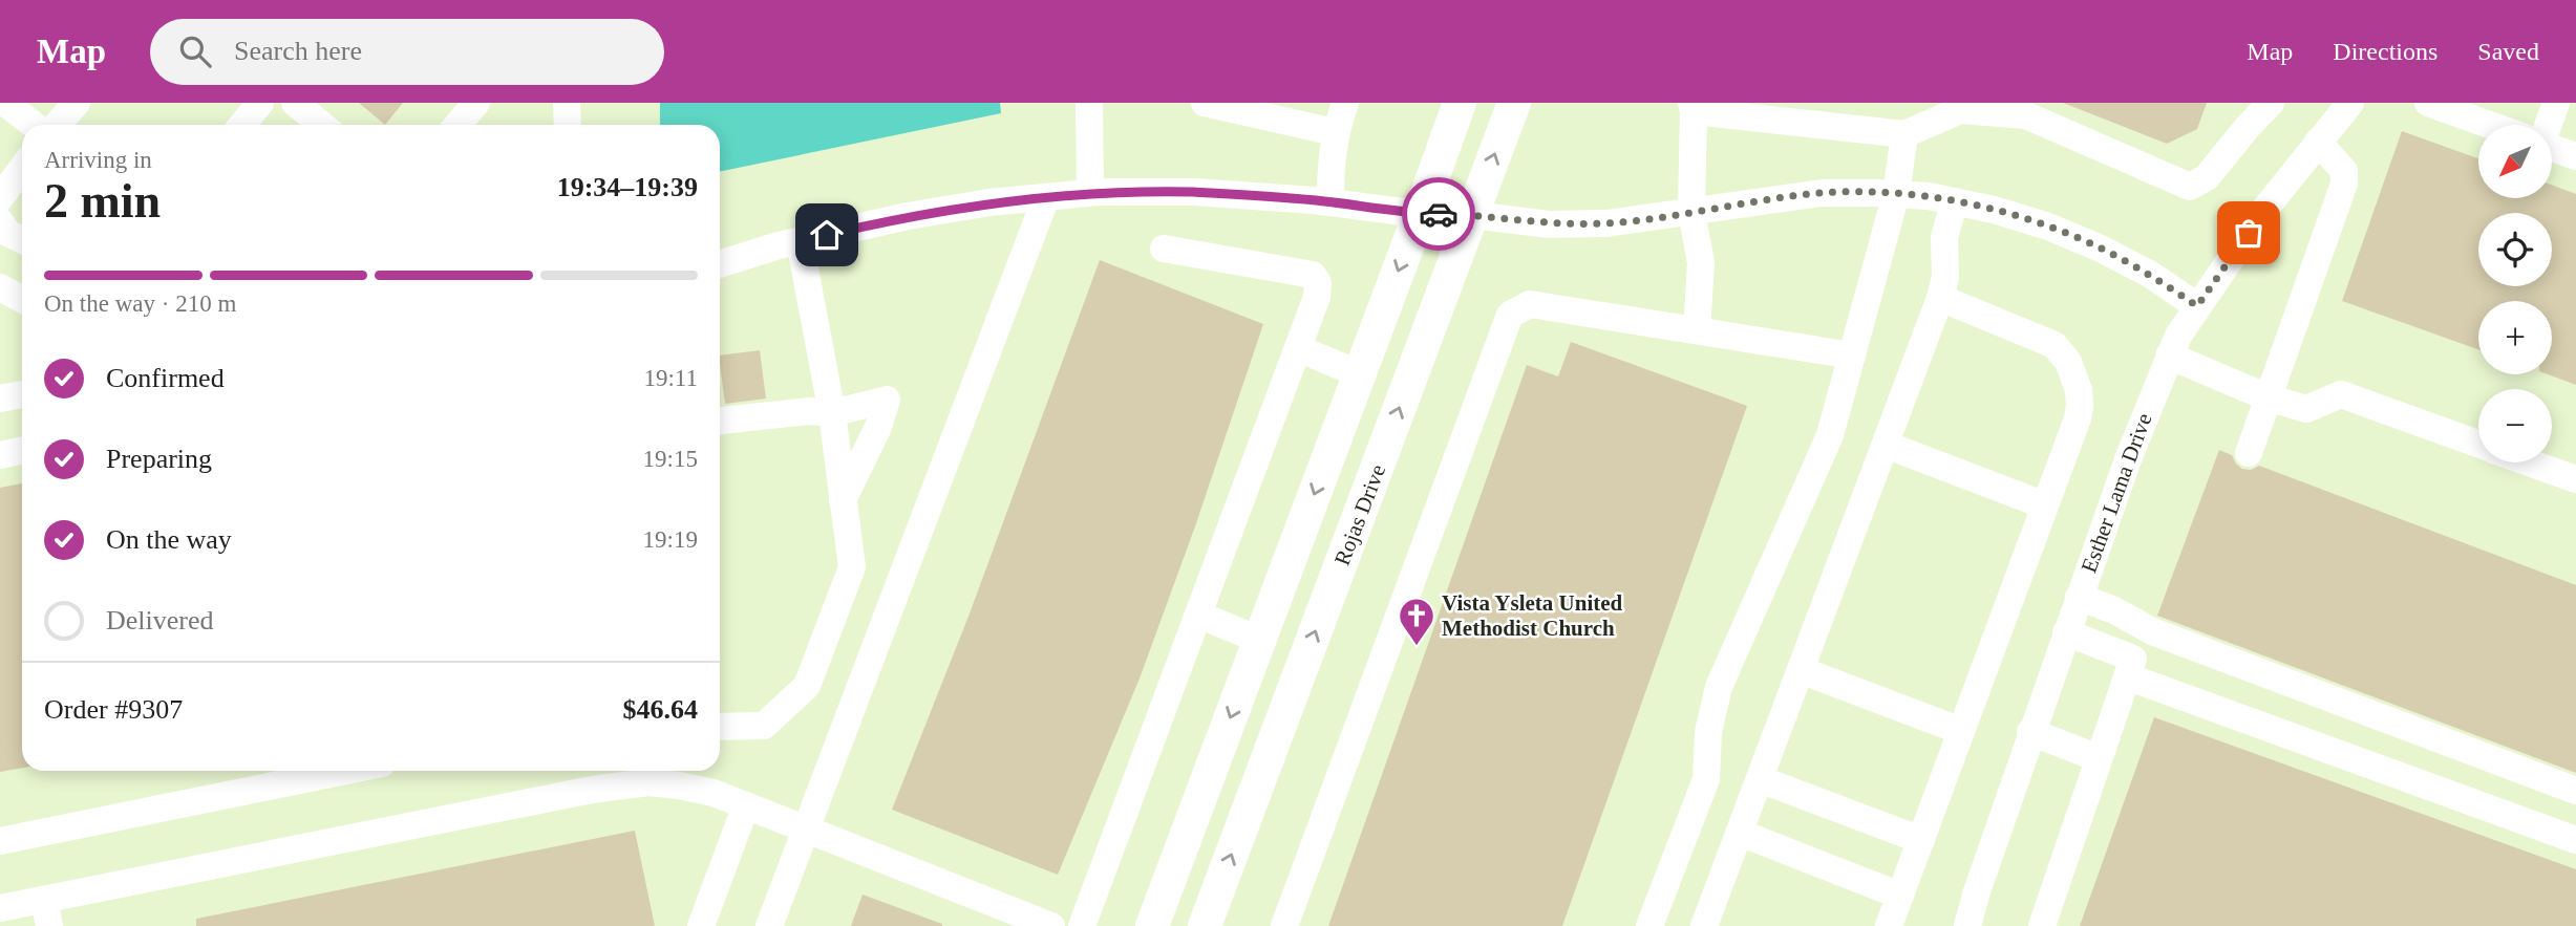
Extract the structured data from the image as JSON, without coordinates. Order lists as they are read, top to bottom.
{
  "streets": {
    "main road": ["Rojas Drive"],
    "street": ["Esther Lama Drive"]
  },
  "places": {
    "church": ["Vista Ysleta United Methodist Church"]
  },
  "north": "bottom left",
  "page": {
    "header": "Map",
    "search": "Search here",
    "nav": ["Map", "Directions", "Saved"],
    "map_buttons": ["+", "−"],
    "heading": ["2 min", "Arriving in", "19:34–19:39"],
    "panel": ["Order #9307", "$46.64"],
    "bar": "On the way · 210 m",
    "list": [
      ["Confirmed", "19:11"],
      ["Preparing", "19:15"],
      ["On the way", "19:19"],
      "Delivered"
    ]
  }
}
